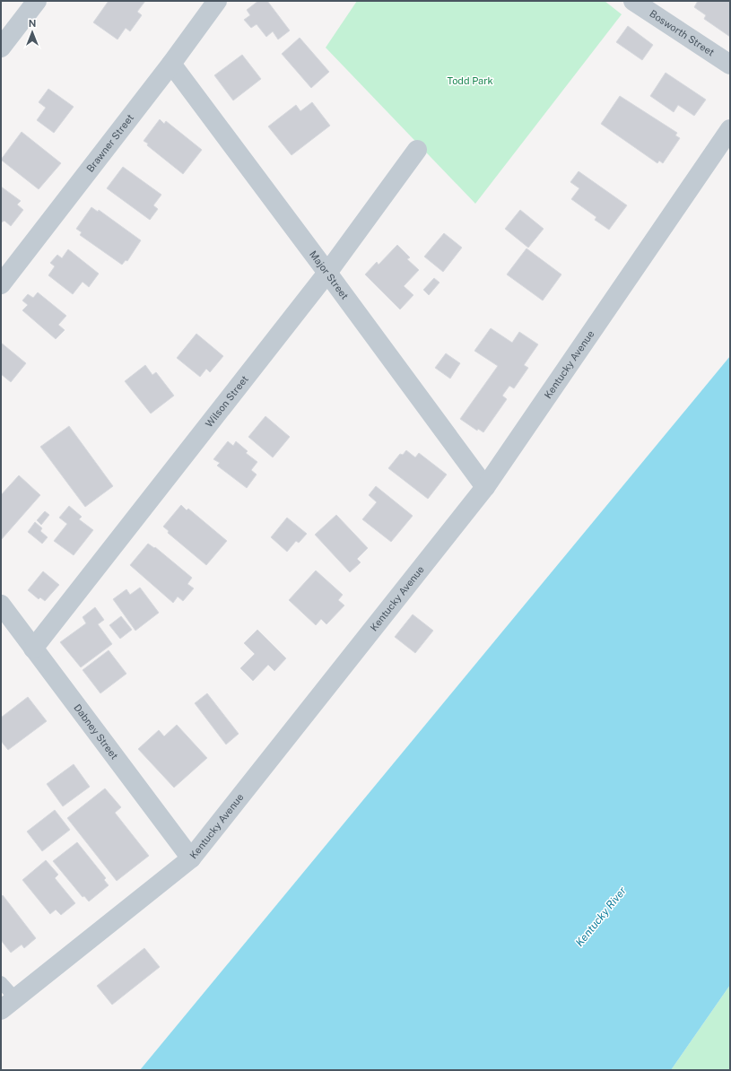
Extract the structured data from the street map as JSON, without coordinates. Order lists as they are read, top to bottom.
{
  "streets": {
    "street": [
      "Bosworth Street",
      "Brawner Street",
      "Major Street",
      "Kentucky Avenue",
      "Wilson Street",
      "Dabney Street"
    ]
  },
  "crossings": [
    ["Brawner Street", "Major Street"],
    ["Major Street", "Kentucky Avenue"],
    ["Major Street", "Wilson Street"],
    ["Kentucky Avenue", "Dabney Street"],
    ["Wilson Street", "Dabney Street"]
  ],
  "water": ["Kentucky River"],
  "parks": ["Todd Park"],
  "north": "top"
}
